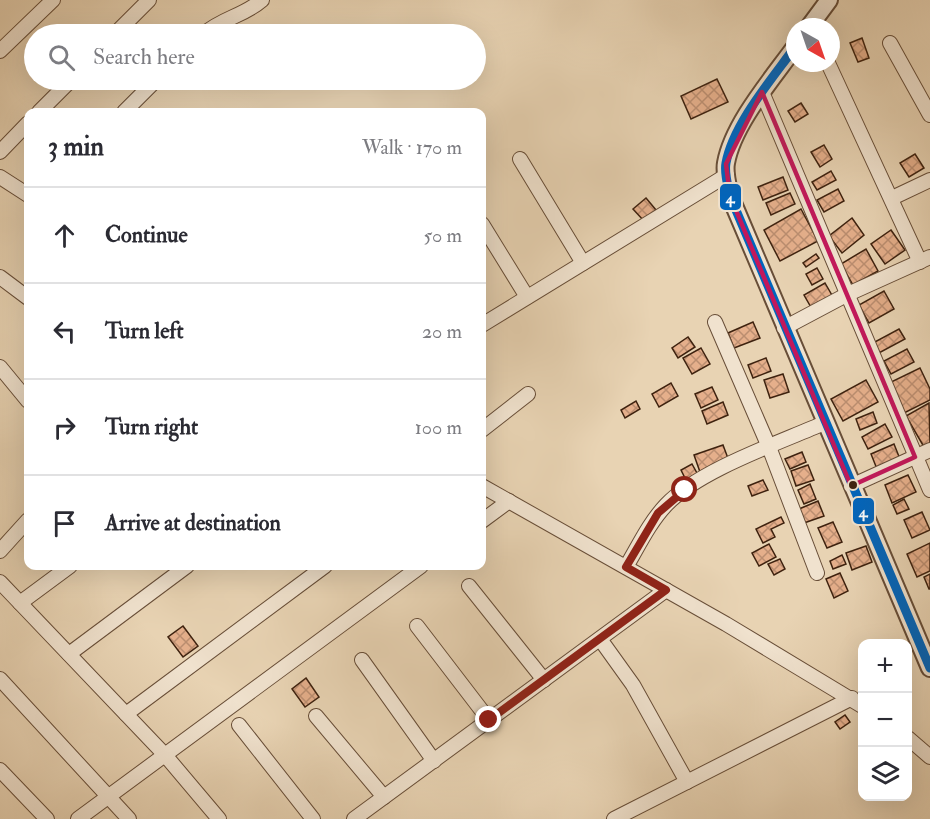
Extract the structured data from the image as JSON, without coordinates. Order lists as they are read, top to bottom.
{
  "lines": ["transit line 4"],
  "north": "bottom right",
  "page": {
    "search": "Search here",
    "heading": ["3 min", "Walk · 170 m"],
    "list": [
      ["Continue", "50 m"],
      ["Turn left", "20 m"],
      ["Turn right", "100 m"],
      "Arrive at destination"
    ],
    "map_buttons": ["+", "−"]
  }
}
